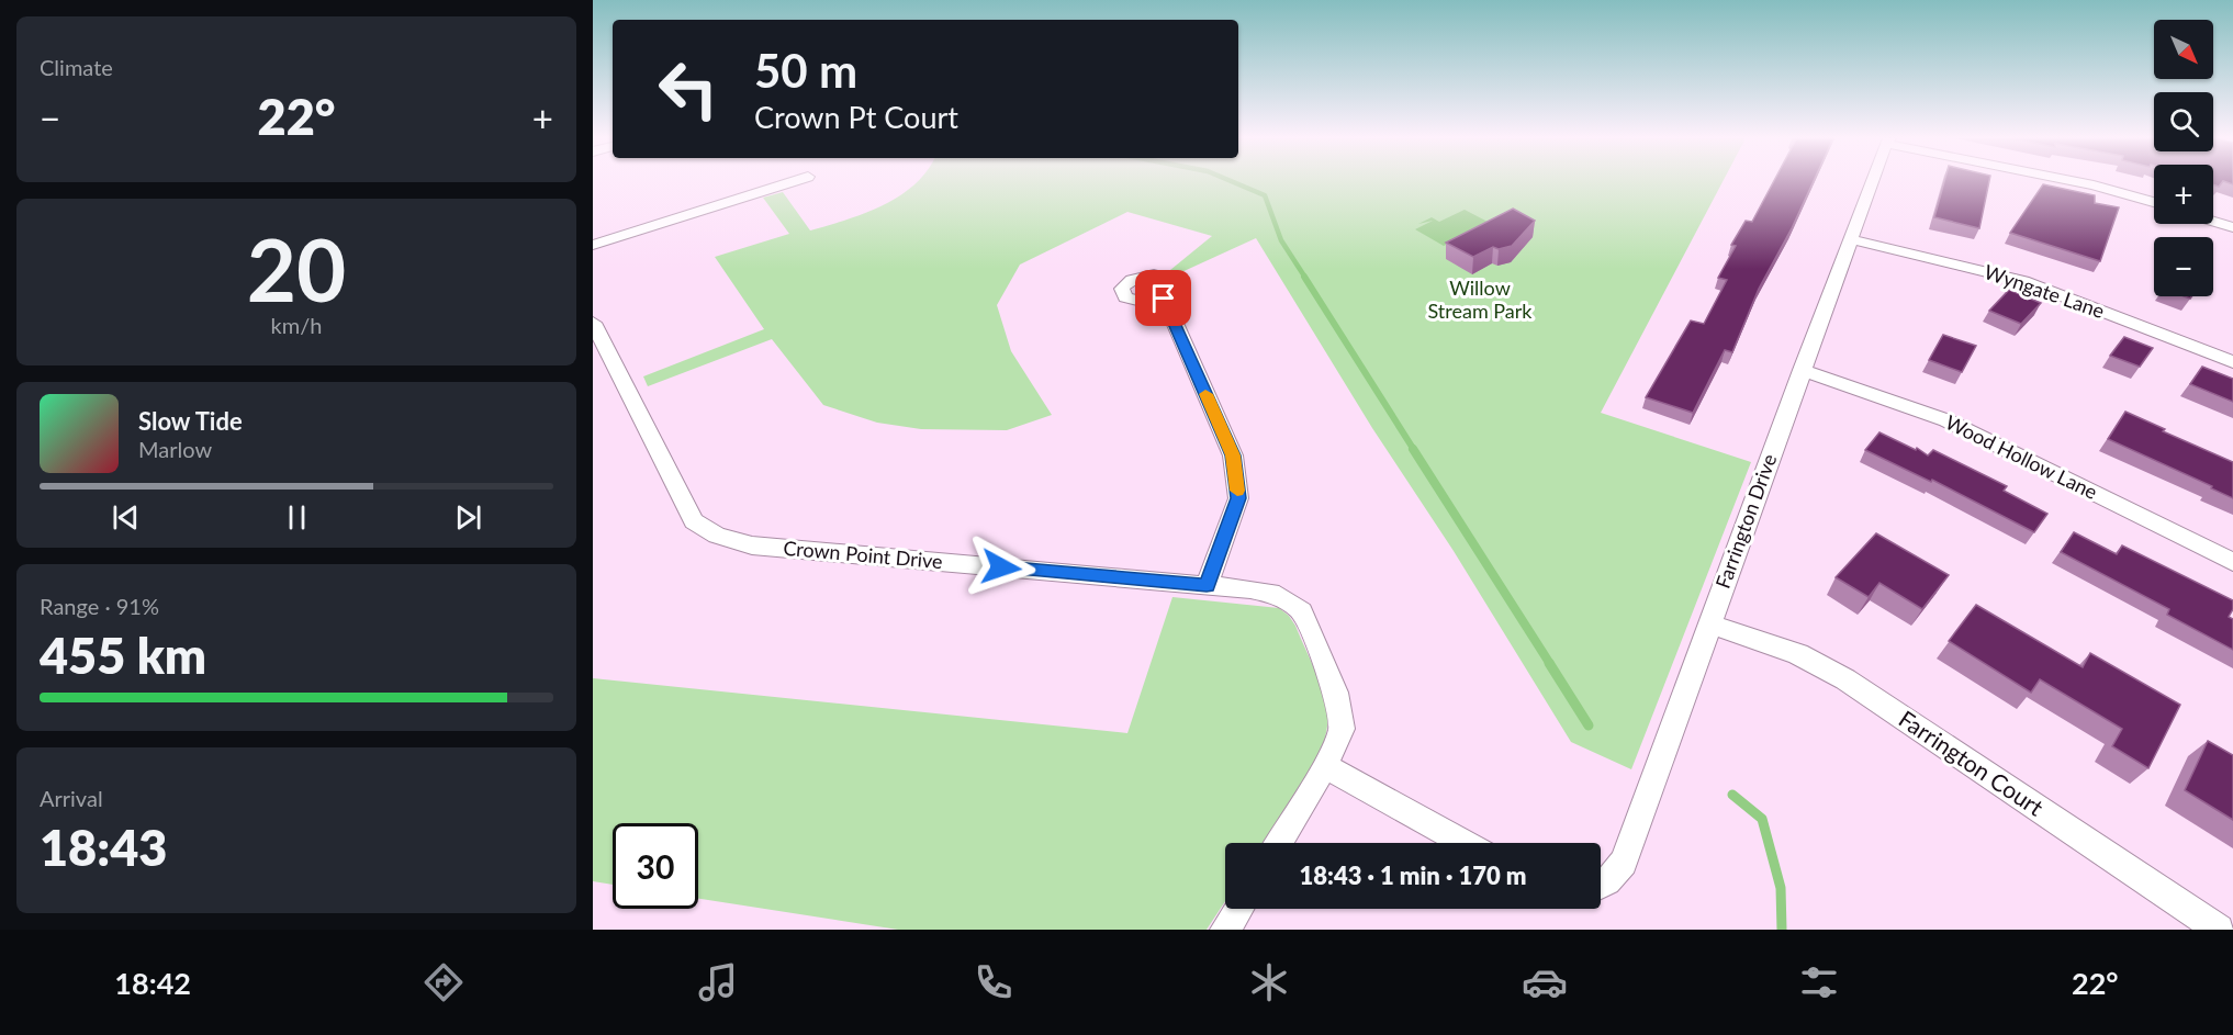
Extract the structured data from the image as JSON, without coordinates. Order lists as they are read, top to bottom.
{
  "streets": {
    "street": [
      "Wyngate Lane",
      "Wood Hollow Lane",
      "Farrington Drive",
      "Crown Point Drive",
      "Farrington Court"
    ]
  },
  "crossings": [
    ["Wyngate Lane", "Farrington Drive"],
    ["Wood Hollow Lane", "Farrington Drive"],
    ["Farrington Drive", "Farrington Court"]
  ],
  "parks": ["Willow Stream Park"],
  "north": "bottom right",
  "page": {
    "tile": [
      "Climate",
      ["20", "km/h"],
      ["Range · 91%", "455 km"],
      ["Arrival", "18:43"]
    ],
    "map_buttons": ["+", "−"],
    "turn": ["50 m", "Crown Pt Court"],
    "heat": ["−", "22°", "+"],
    "song": ["Slow Tide", "Marlow"],
    "limit": "30",
    "trip": "18:43 · 1 min · 170 m",
    "tabs": ["18:42", "22°"]
  }
}
